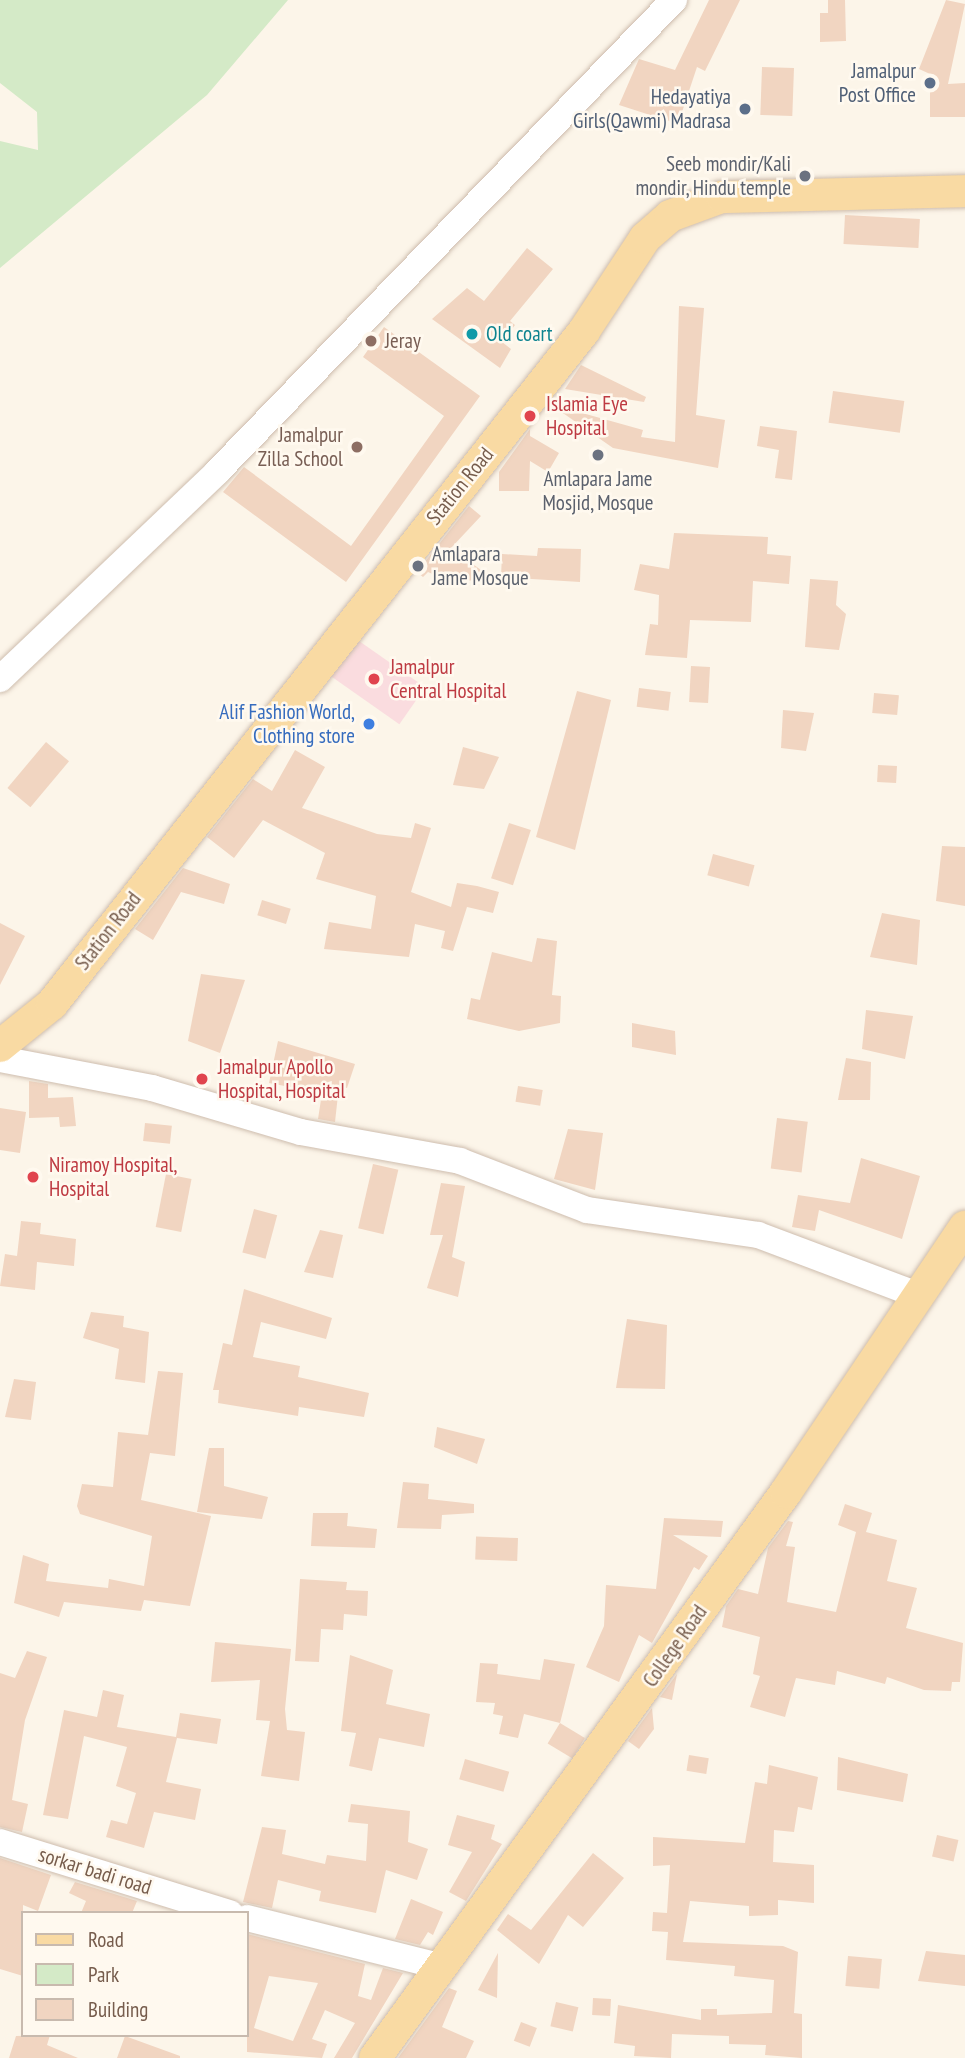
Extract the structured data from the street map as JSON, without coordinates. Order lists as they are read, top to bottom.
{
  "streets": {
    "main road": ["Station Road", "College Road"],
    "street": ["sorkar badi road"]
  },
  "places": [
    "Jamalpur Post Office",
    "Hedayatiya Girls(Qawmi) Madrasa",
    "Seeb mondir/Kali mondir, Hindu temple",
    "Old coart",
    "Jeray",
    "Islamia Eye Hospital",
    "Jamalpur Zilla School",
    "Amlapara Jame Mosjid, Mosque",
    "Amlapara Jame Mosque",
    "Jamalpur Central Hospital",
    "Alif Fashion World, Clothing store",
    "Jamalpur Apollo Hospital, Hospital",
    "Niramoy Hospital, Hospital"
  ],
  "legend": ["Road", "Park", "Building"]
}
